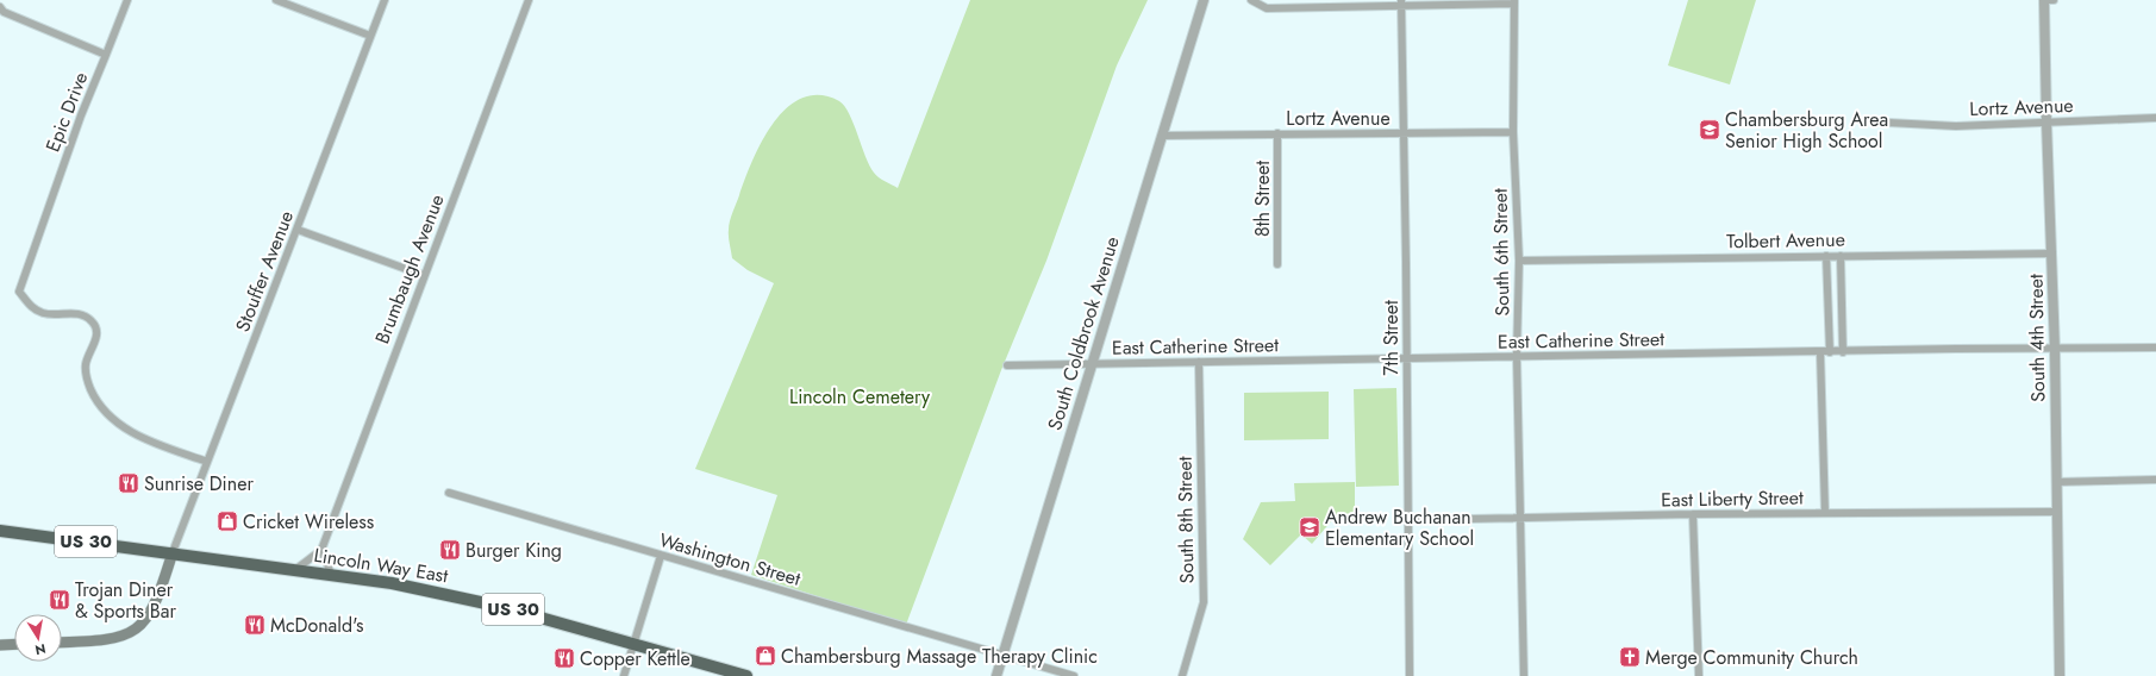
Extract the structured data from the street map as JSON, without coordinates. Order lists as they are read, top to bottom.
{
  "streets": {
    "highway": ["US 30", "Lincoln Way East"],
    "street": [
      "Lortz Avenue",
      "Epic Drive",
      "8th Street",
      "Tolbert Avenue",
      "South 6th Street",
      "Brumbaugh Avenue",
      "Stouffer Avenue",
      "South Coldbrook Avenue",
      "7th Street",
      "South 4th Street",
      "East Catherine Street",
      "East Liberty Street",
      "South 8th Street",
      "Washington Street"
    ]
  },
  "crossings": [
    ["Lortz Avenue", "8th Street"],
    ["Lortz Avenue", "South 6th Street"],
    ["Lortz Avenue", "South Coldbrook Avenue"],
    ["Lortz Avenue", "7th Street"],
    ["Lortz Avenue", "South 4th Street"],
    ["Epic Drive", "Stouffer Avenue"],
    ["Tolbert Avenue", "South 6th Street"],
    ["Tolbert Avenue", "South 4th Street"],
    ["South 6th Street", "East Catherine Street"],
    ["South 6th Street", "East Liberty Street"],
    ["Stouffer Avenue", "Lincoln Way East"],
    ["South Coldbrook Avenue", "East Catherine Street"],
    ["South Coldbrook Avenue", "Washington Street"],
    ["7th Street", "East Catherine Street"],
    ["7th Street", "East Liberty Street"],
    ["South 4th Street", "East Catherine Street"],
    ["South 4th Street", "East Liberty Street"],
    ["East Catherine Street", "South 8th Street"]
  ],
  "parks": ["Lincoln Cemetery"],
  "places": {
    "school or university": ["Chambersburg Area Senior High School", "Andrew Buchanan Elementary School"],
    "restaurant": [
      "Sunrise Diner",
      "Burger King",
      "Trojan Diner & Sports Bar",
      "McDonald's",
      "Copper Kettle"
    ],
    "shop": ["Cricket Wireless", "Chambersburg Massage Therapy Clinic"],
    "church": ["Merge Community Church"]
  },
  "north": "bottom"
}
